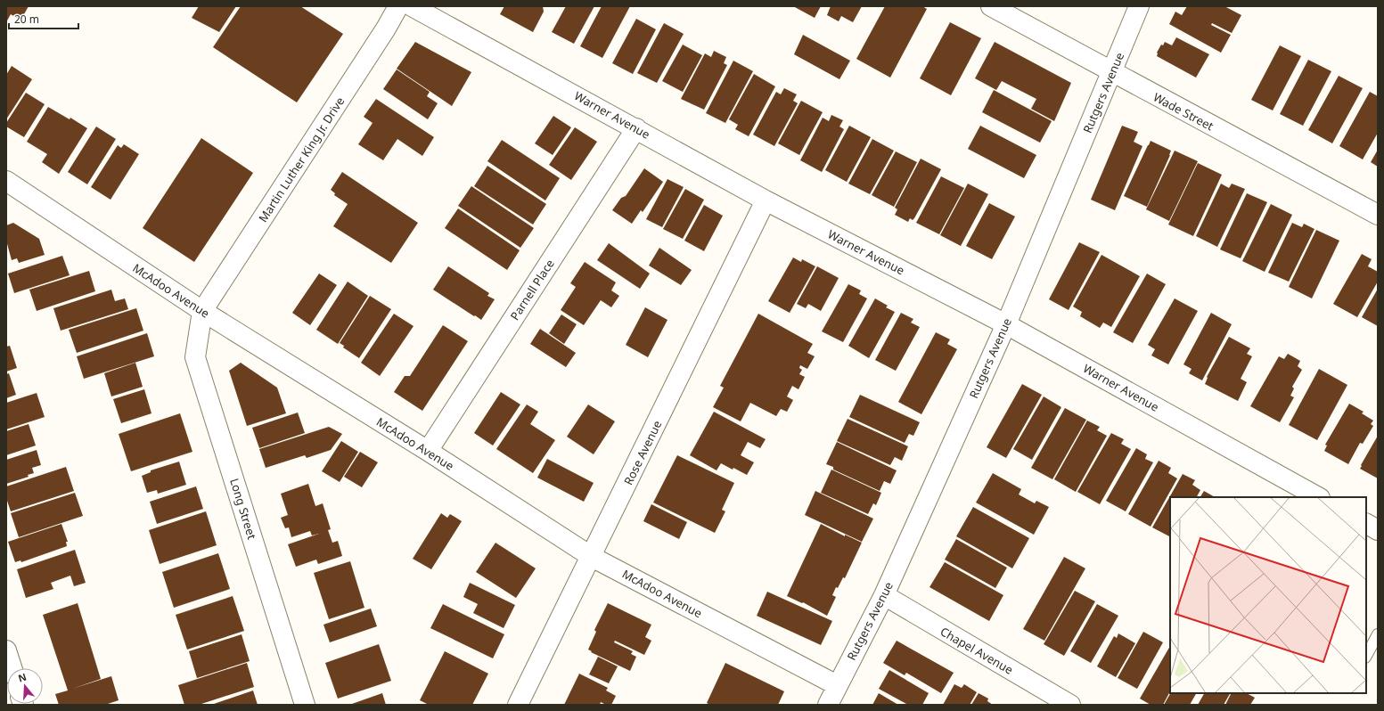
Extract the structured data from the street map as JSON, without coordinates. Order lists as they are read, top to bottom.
{
  "streets": {
    "street": [
      "Rutgers Avenue",
      "Wade Street",
      "Warner Avenue",
      "Martin Luther King Jr. Drive",
      "Parnell Place",
      "McAdoo Avenue",
      "Rose Avenue",
      "Long Street",
      "Chapel Avenue"
    ]
  },
  "crossings": [
    ["Rutgers Avenue", "Wade Street"],
    ["Rutgers Avenue", "Warner Avenue"],
    ["Rutgers Avenue", "McAdoo Avenue"],
    ["Rutgers Avenue", "Chapel Avenue"],
    ["Warner Avenue", "Parnell Place"],
    ["Warner Avenue", "Rose Avenue"],
    ["Martin Luther King Jr. Drive", "McAdoo Avenue"],
    ["Martin Luther King Jr. Drive", "Long Street"],
    ["Parnell Place", "McAdoo Avenue"],
    ["McAdoo Avenue", "Rose Avenue"],
    ["McAdoo Avenue", "Long Street"]
  ],
  "scale_bar": "20 m",
  "north": "top"
}
